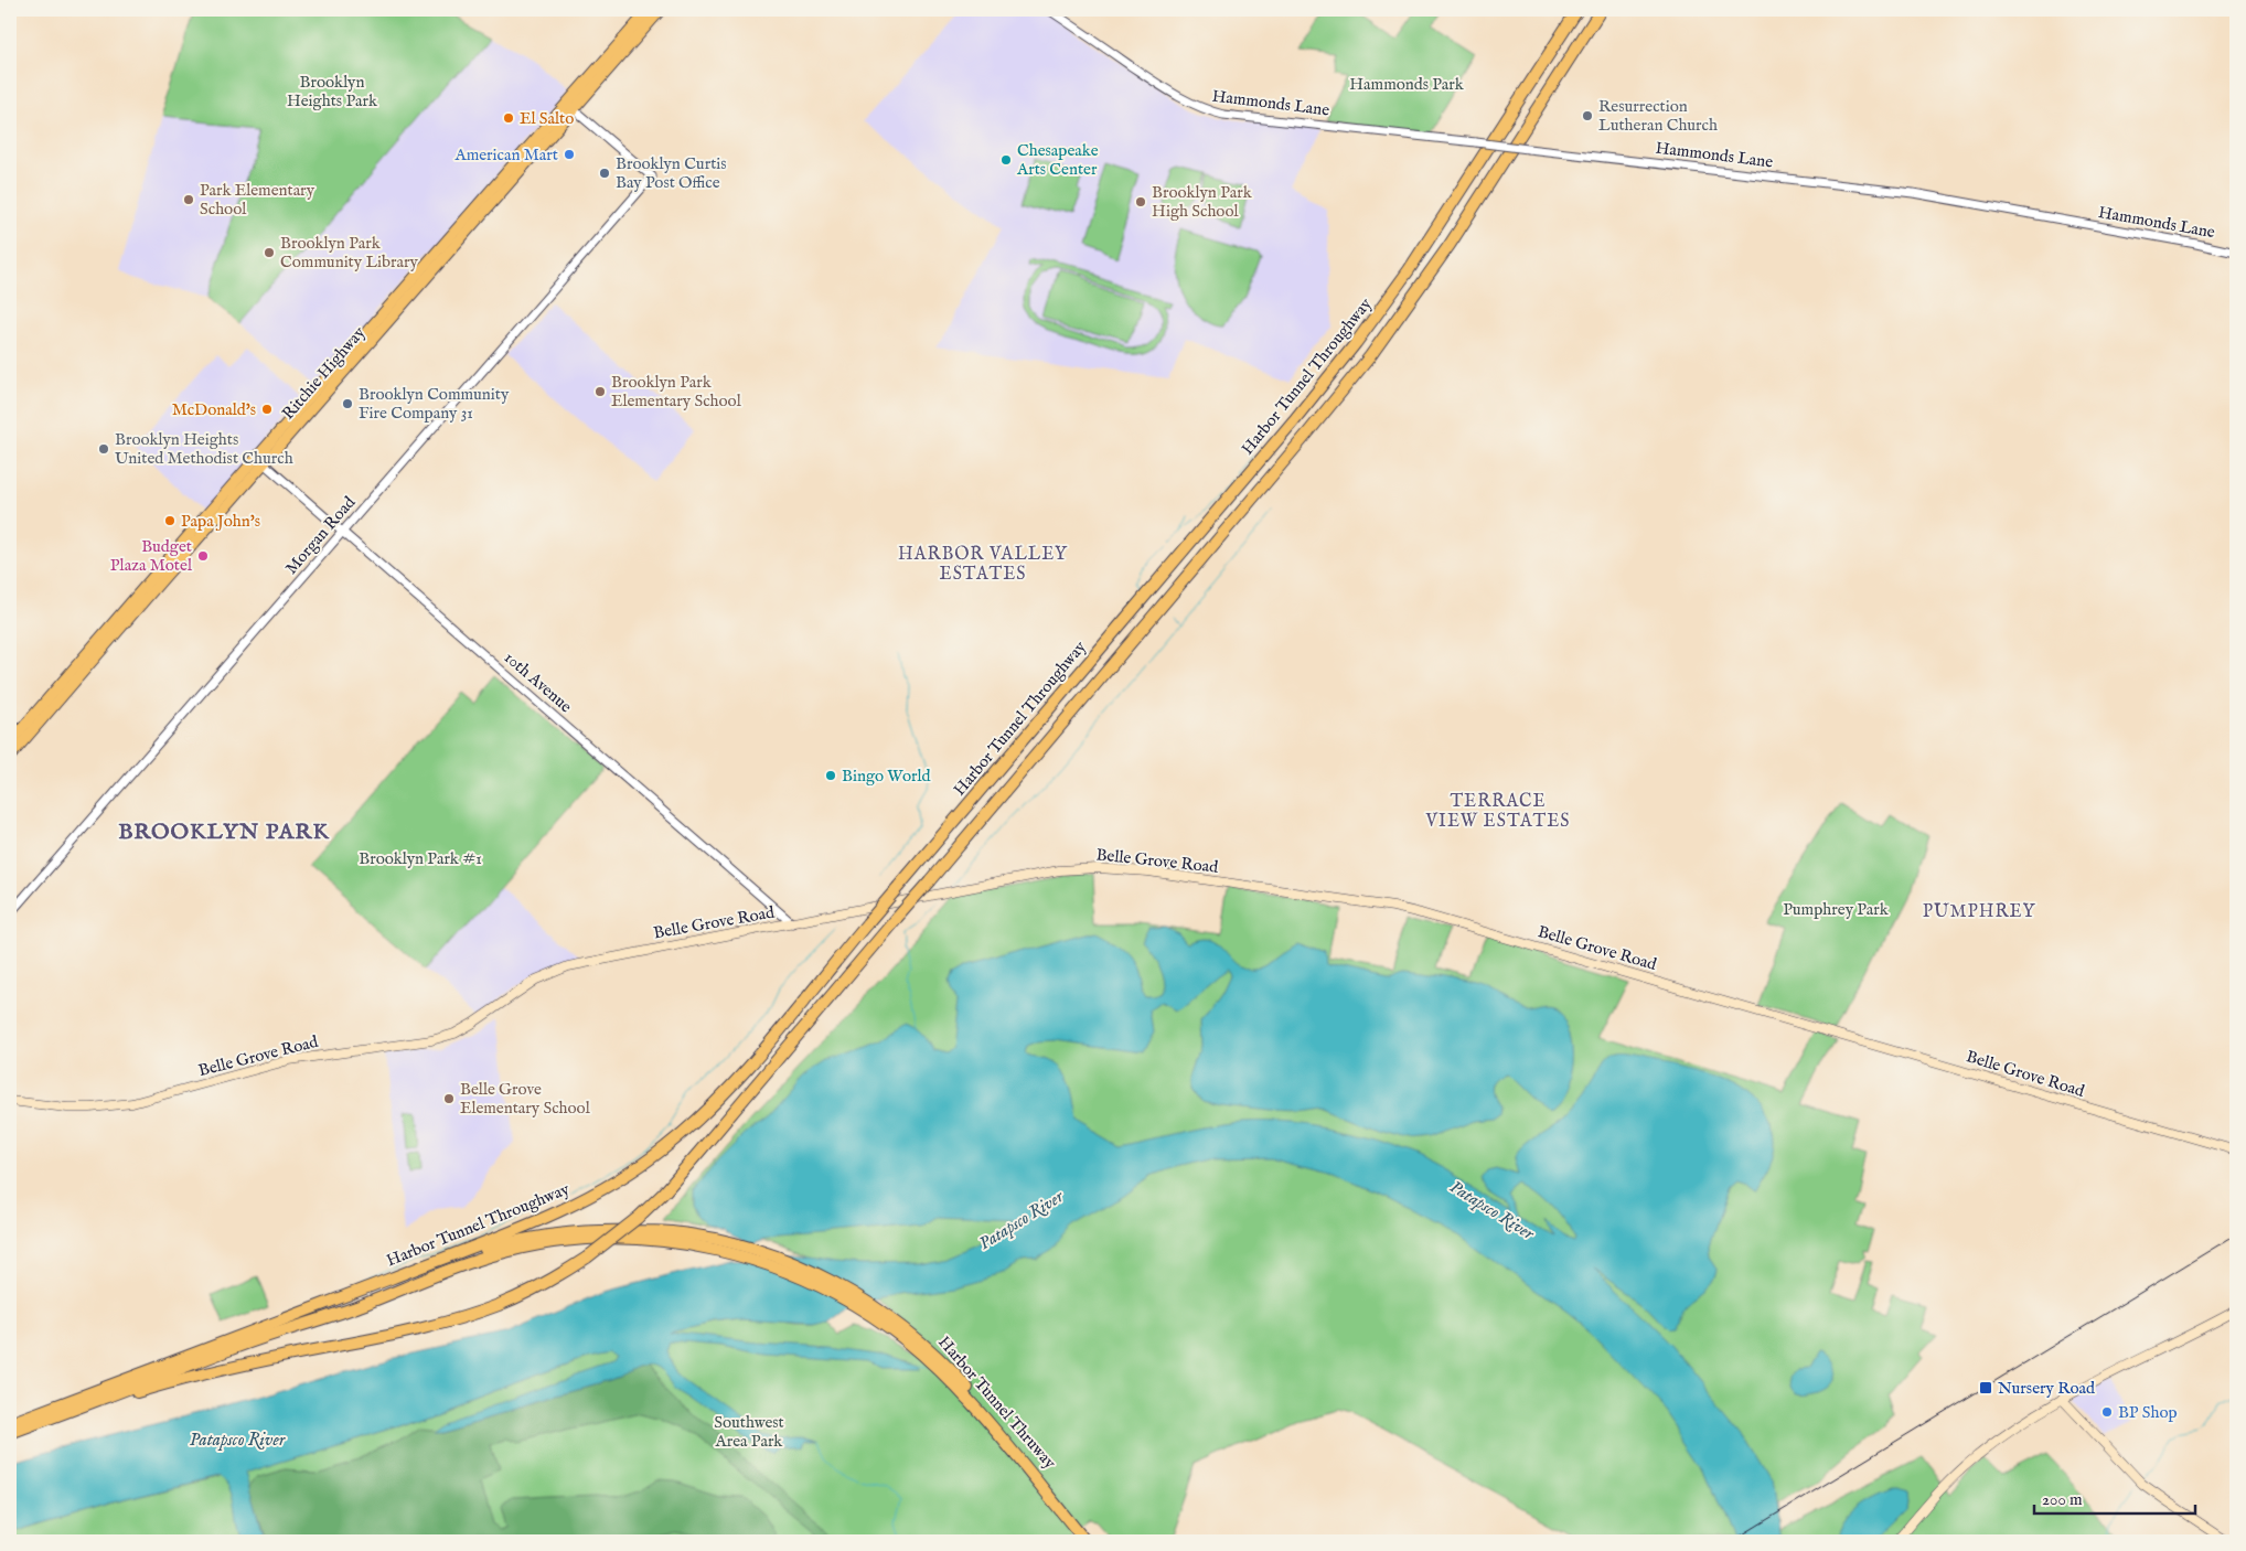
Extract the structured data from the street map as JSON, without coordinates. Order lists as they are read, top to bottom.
{
  "streets": {
    "highway": ["Harbor Tunnel Throughway", "Harbor Tunnel Thruway"],
    "main road": ["Ritchie Highway", "Belle Grove Road"],
    "street": ["Hammonds Lane", "Morgan Road", "10th Avenue"]
  },
  "crossings": [
    ["Ritchie Highway", "Morgan Road"],
    ["Ritchie Highway", "10th Avenue"],
    ["Harbor Tunnel Throughway", "Harbor Tunnel Thruway"],
    ["Morgan Road", "10th Avenue"],
    ["10th Avenue", "Belle Grove Road"]
  ],
  "districts": [
    "HARBOR VALLEY ESTATES",
    "TERRACE VIEW ESTATES",
    "BROOKLYN PARK",
    "PUMPHREY"
  ],
  "water": ["Patapsco River"],
  "parks": [
    "Brooklyn Heights Park",
    "Hammonds Park",
    "Brooklyn Park #1",
    "Pumphrey Park",
    "Southwest Area Park"
  ],
  "places": {
    "other": [
      "Resurrection Lutheran Church",
      "El Salto",
      "American Mart",
      "Chesapeake Arts Center",
      "Brooklyn Curtis Bay Post Office",
      "Park Elementary School",
      "Brooklyn Park High School",
      "Brooklyn Park Community Library",
      "Brooklyn Park Elementary School",
      "Brooklyn Community Fire Company 31",
      "McDonald's",
      "Brooklyn Heights United Methodist Church",
      "Papa John's",
      "Budget Plaza Motel",
      "Bingo World",
      "Belle Grove Elementary School",
      "BP Shop"
    ],
    "transit": ["Nursery Road"]
  },
  "scale_bar": "200 m"
}
